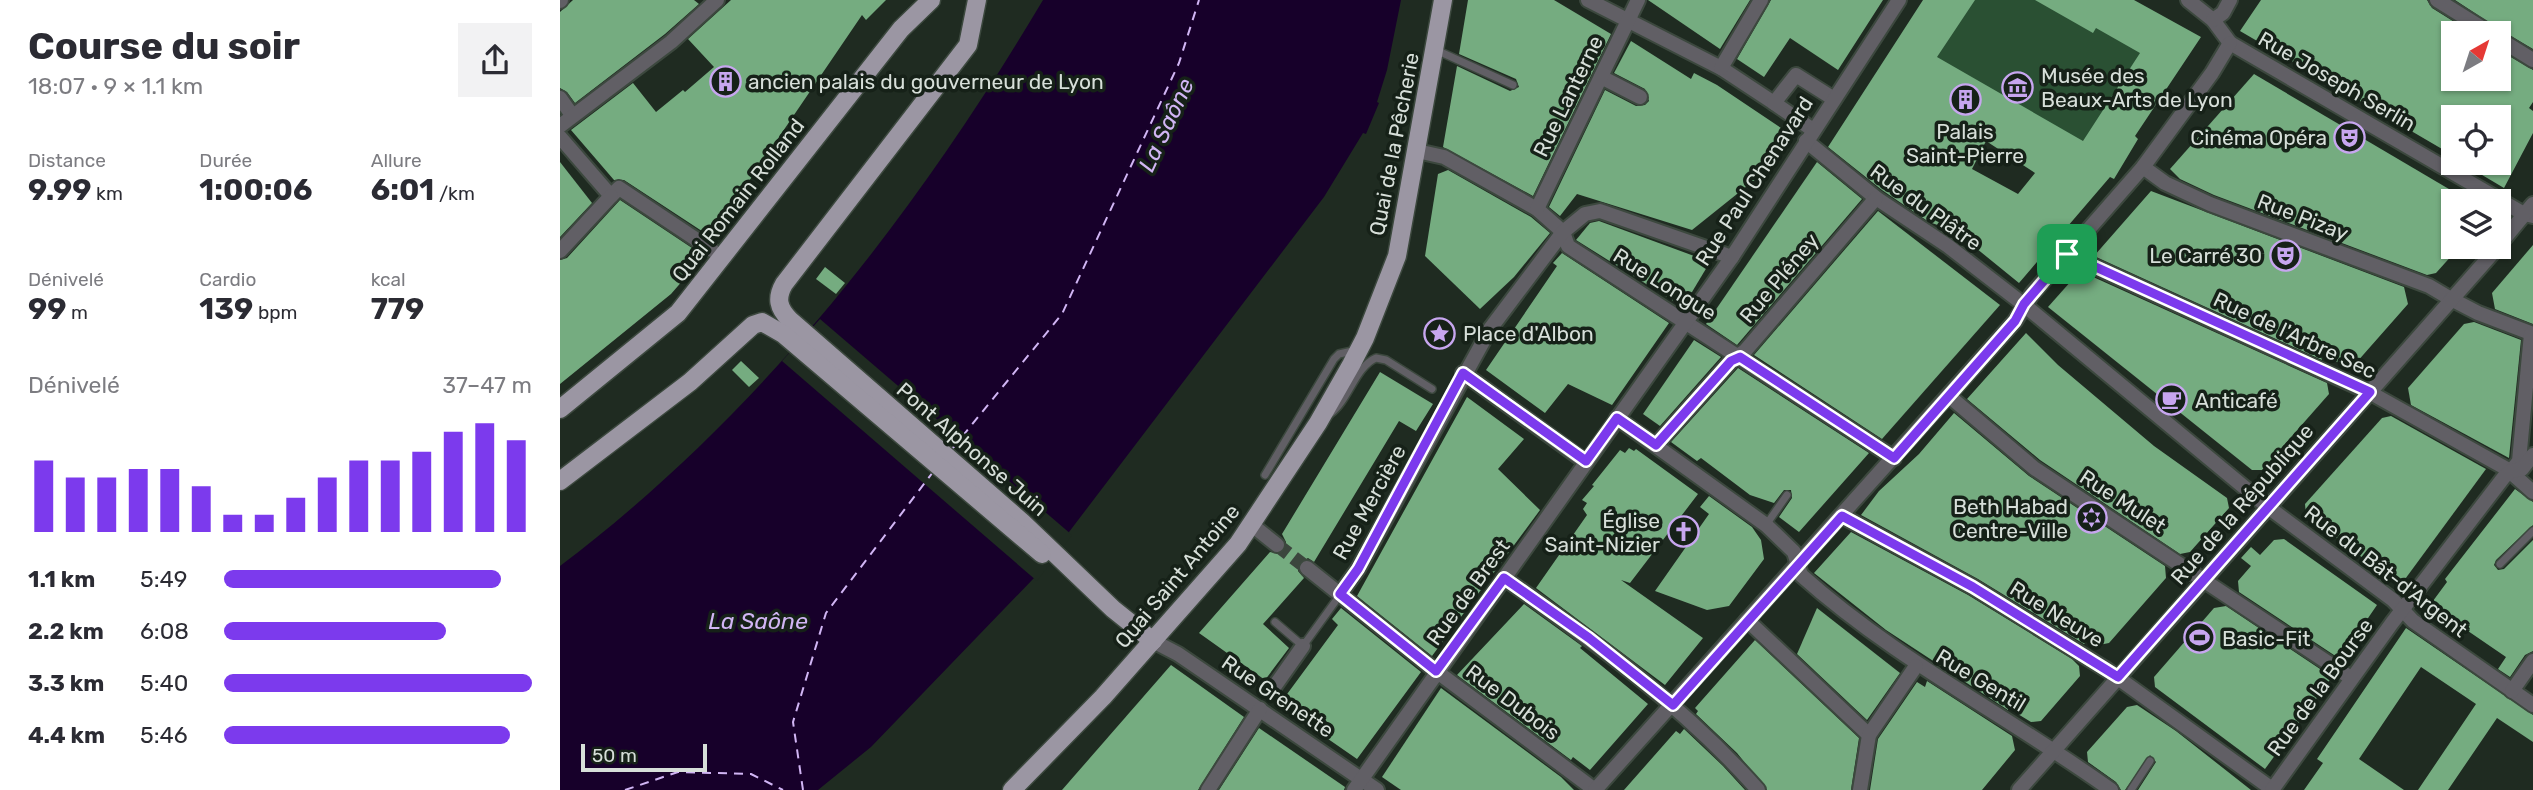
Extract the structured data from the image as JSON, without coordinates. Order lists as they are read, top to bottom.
{
  "streets": {
    "main road": [
      "Quai de la Pêcherie",
      "Quai Romain Rolland",
      "Pont Alphonse Juin",
      "Quai Saint Antoine"
    ],
    "street": [
      "Rue Joseph Serlin",
      "Rue Lanterne",
      "Rue Paul Chenavard",
      "Rue du Plâtre",
      "Rue Pizay",
      "Rue Pléney",
      "Rue Longue",
      "Rue de l'Arbre Sec",
      "Rue Mulet",
      "Rue Mercière",
      "Rue de la République",
      "Rue du Bât-d'Argent",
      "Rue de Brest",
      "Rue Neuve",
      "Rue Gentil",
      "Rue de la Bourse",
      "Rue Grenette",
      "Rue Dubois"
    ]
  },
  "crossings": [
    ["Rue Joseph Serlin", "Rue de la République"],
    ["Rue Lanterne", "Rue du Plâtre"],
    ["Rue Lanterne", "Rue Longue"],
    ["Quai de la Pêcherie", "Rue Longue"],
    ["Quai de la Pêcherie", "Quai Saint Antoine"],
    ["Rue Paul Chenavard", "Rue du Plâtre"],
    ["Rue Paul Chenavard", "Rue Longue"],
    ["Rue Paul Chenavard", "Rue de Brest"],
    ["Rue Paul Chenavard", "Rue Gentil"],
    ["Rue du Plâtre", "Rue Pléney"],
    ["Rue du Plâtre", "Rue du Bât-d'Argent"],
    ["Rue Pizay", "Rue de la République"],
    ["Rue Pléney", "Rue Longue"],
    ["Rue Pléney", "Rue Gentil"],
    ["Rue de l'Arbre Sec", "Rue de la République"],
    ["Rue de l'Arbre Sec", "Rue de la Bourse"],
    ["Pont Alphonse Juin", "Quai Saint Antoine"],
    ["Pont Alphonse Juin", "Rue Grenette"],
    ["Rue Mulet", "Rue de la République"],
    ["Rue Mulet", "Rue de la Bourse"],
    ["Rue Mercière", "Rue Dubois"],
    ["Rue de la République", "Rue du Bât-d'Argent"],
    ["Rue de la République", "Rue Neuve"],
    ["Rue de la République", "Rue Gentil"],
    ["Rue du Bât-d'Argent", "Rue de la Bourse"],
    ["Quai Saint Antoine", "Rue Grenette"],
    ["Rue de Brest", "Rue Gentil"],
    ["Rue de Brest", "Rue Grenette"],
    ["Rue de Brest", "Rue Dubois"],
    ["Rue Neuve", "Rue de la Bourse"]
  ],
  "water": ["La Saône"],
  "places": {
    "building": ["ancien palais du gouverneur de Lyon", "Palais Saint-Pierre"],
    "museum": ["Musée des Beaux-Arts de Lyon"],
    "theatre": ["Cinéma Opéra", "Le Carré 30"],
    "place": ["Place d'Albon"],
    "cafe": ["Anticafé"],
    "synagogue": ["Beth Habad Centre-Ville"],
    "church": ["Église Saint-Nizier"],
    "sports": ["Basic-Fit"]
  },
  "scale_bar": "50 m",
  "north": "top right",
  "page": {
    "heading": ["Course du soir", "18:07 · 9 × 1.1 km"],
    "stats": [
      ["Distance", "9.99 km"],
      ["Durée", "1:00:06"],
      ["Allure", "6:01 /km"],
      ["Dénivelé", "99 m"],
      ["Cardio", "139 bpm"],
      ["kcal", "779"]
    ],
    "chart": ["Dénivelé", "37–47 m"],
    "list": [
      {
        "name": "1.1 km",
        "note": "5:49"
      },
      {
        "name": "2.2 km",
        "note": "6:08"
      },
      {
        "name": "3.3 km",
        "note": "5:40"
      },
      {
        "name": "4.4 km",
        "note": "5:46"
      }
    ],
    "scale": "50 m"
  }
}
